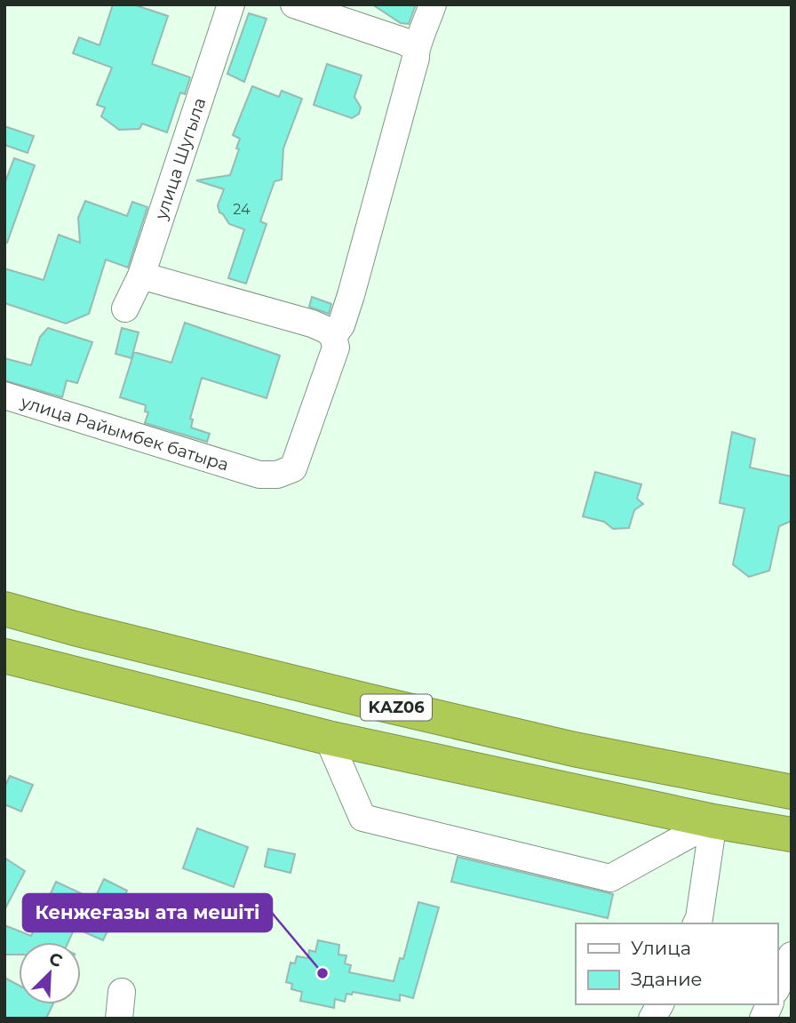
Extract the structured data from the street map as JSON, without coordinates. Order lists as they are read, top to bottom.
{
  "streets": {
    "highway": ["KАZ06"],
    "street": ["улица Шугыла", "улица Райымбек батыра"]
  },
  "places": ["Кенжеғазы ата мешіті"],
  "house_numbers": ["24"],
  "legend": ["Улица", "Здание"],
  "north": "top right"
}
